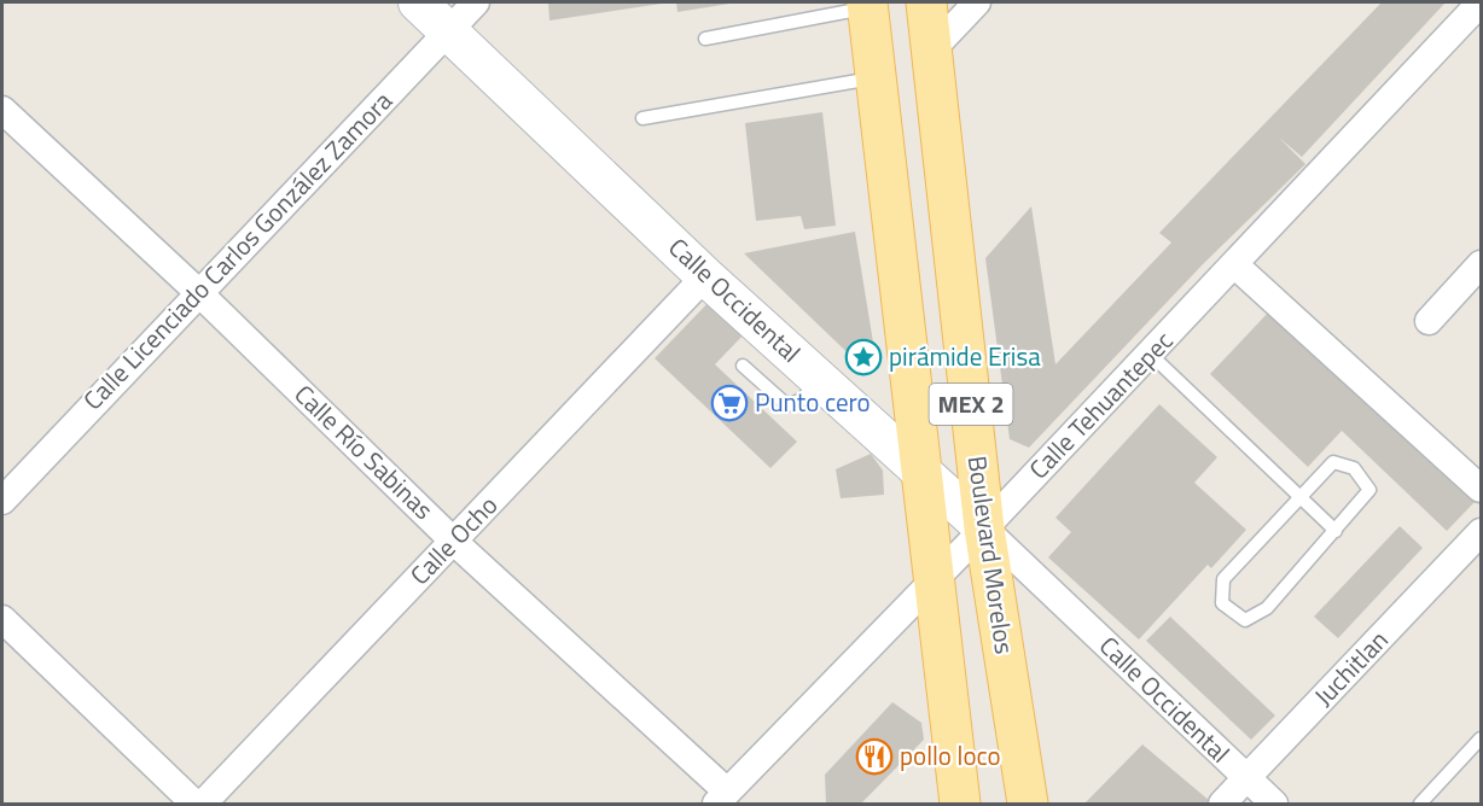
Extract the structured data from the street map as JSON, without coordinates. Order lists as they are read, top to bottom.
{
  "streets": {
    "main road": ["MEX 2", "Boulevard Morelos"],
    "street": [
      "Calle Licenciado Carlos González Zamora",
      "Calle Occidental",
      "Calle Tehuantepec",
      "Calle Río Sabinas",
      "Calle Ocho",
      "Juchitlan"
    ]
  },
  "crossings": [
    ["Calle Licenciado Carlos González Zamora", "Calle Occidental"],
    ["Calle Licenciado Carlos González Zamora", "Calle Río Sabinas"],
    ["Calle Occidental", "MEX 2"],
    ["Calle Occidental", "Calle Tehuantepec"],
    ["Calle Occidental", "Calle Ocho"],
    ["Calle Occidental", "Boulevard Morelos"],
    ["Calle Occidental", "Juchitlan"],
    ["MEX 2", "Calle Tehuantepec"],
    ["Calle Tehuantepec", "Calle Río Sabinas"],
    ["Calle Tehuantepec", "Boulevard Morelos"],
    ["Calle Río Sabinas", "Calle Ocho"]
  ],
  "places": {
    "place": ["pirámide Erisa"],
    "supermarket": ["Punto cero"],
    "restaurant": ["pollo loco"]
  }
}
